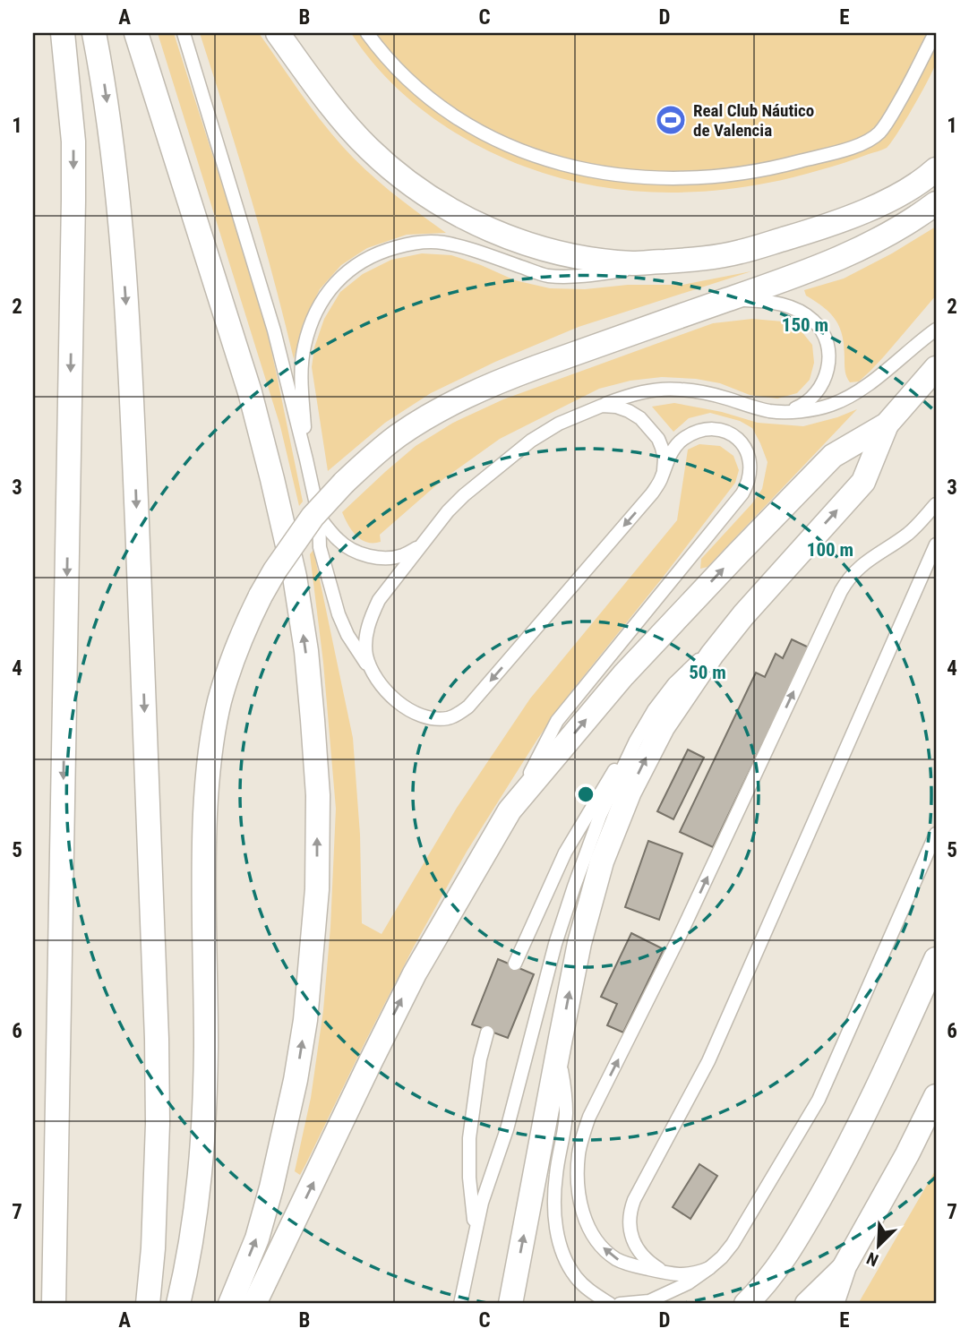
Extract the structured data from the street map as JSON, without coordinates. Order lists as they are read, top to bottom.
{
  "places": {
    "sports": ["Real Club Náutico de Valencia"]
  },
  "north": "bottom left",
  "grid": {
    "columns": [
      "A",
      "B",
      "C",
      "D",
      "E"
    ],
    "rows": [
      "1",
      "2",
      "3",
      "4",
      "5",
      "6",
      "7"
    ]
  },
  "rings": ["150 m", "100 m", "50 m"]
}
